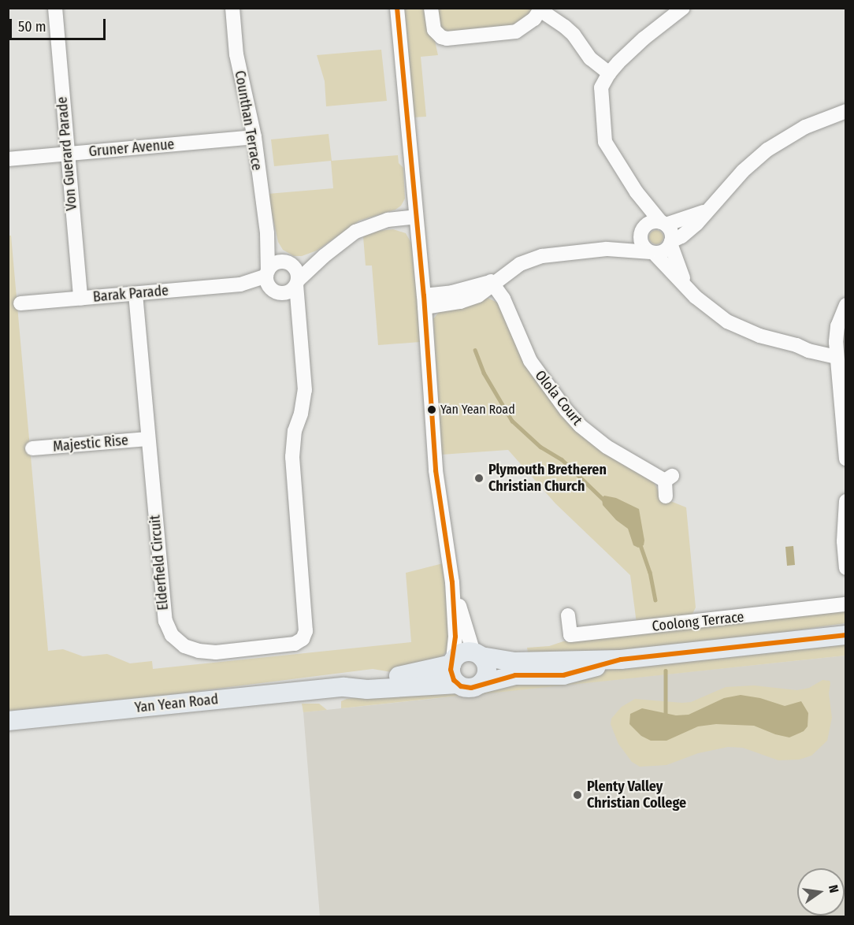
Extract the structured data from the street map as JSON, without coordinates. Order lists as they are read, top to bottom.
{
  "streets": {
    "main road": ["Yan Yean Road"],
    "street": [
      "Counthan Terrace",
      "Gruner Avenue",
      "Von Guerard Parade",
      "Barak Parade",
      "Olola Court",
      "Majestic Rise",
      "Elderfield Circuit",
      "Coolong Terrace"
    ]
  },
  "crossings": [
    ["Counthan Terrace", "Gruner Avenue"],
    ["Counthan Terrace", "Barak Parade"],
    ["Counthan Terrace", "Elderfield Circuit"],
    ["Gruner Avenue", "Von Guerard Parade"],
    ["Von Guerard Parade", "Barak Parade"],
    ["Barak Parade", "Elderfield Circuit"],
    ["Majestic Rise", "Elderfield Circuit"]
  ],
  "places": ["Yan Yean Road", "Plymouth Bretheren Christian Church", "Plenty Valley Christian College"],
  "scale_bar": "50 m",
  "north": "right"
}
